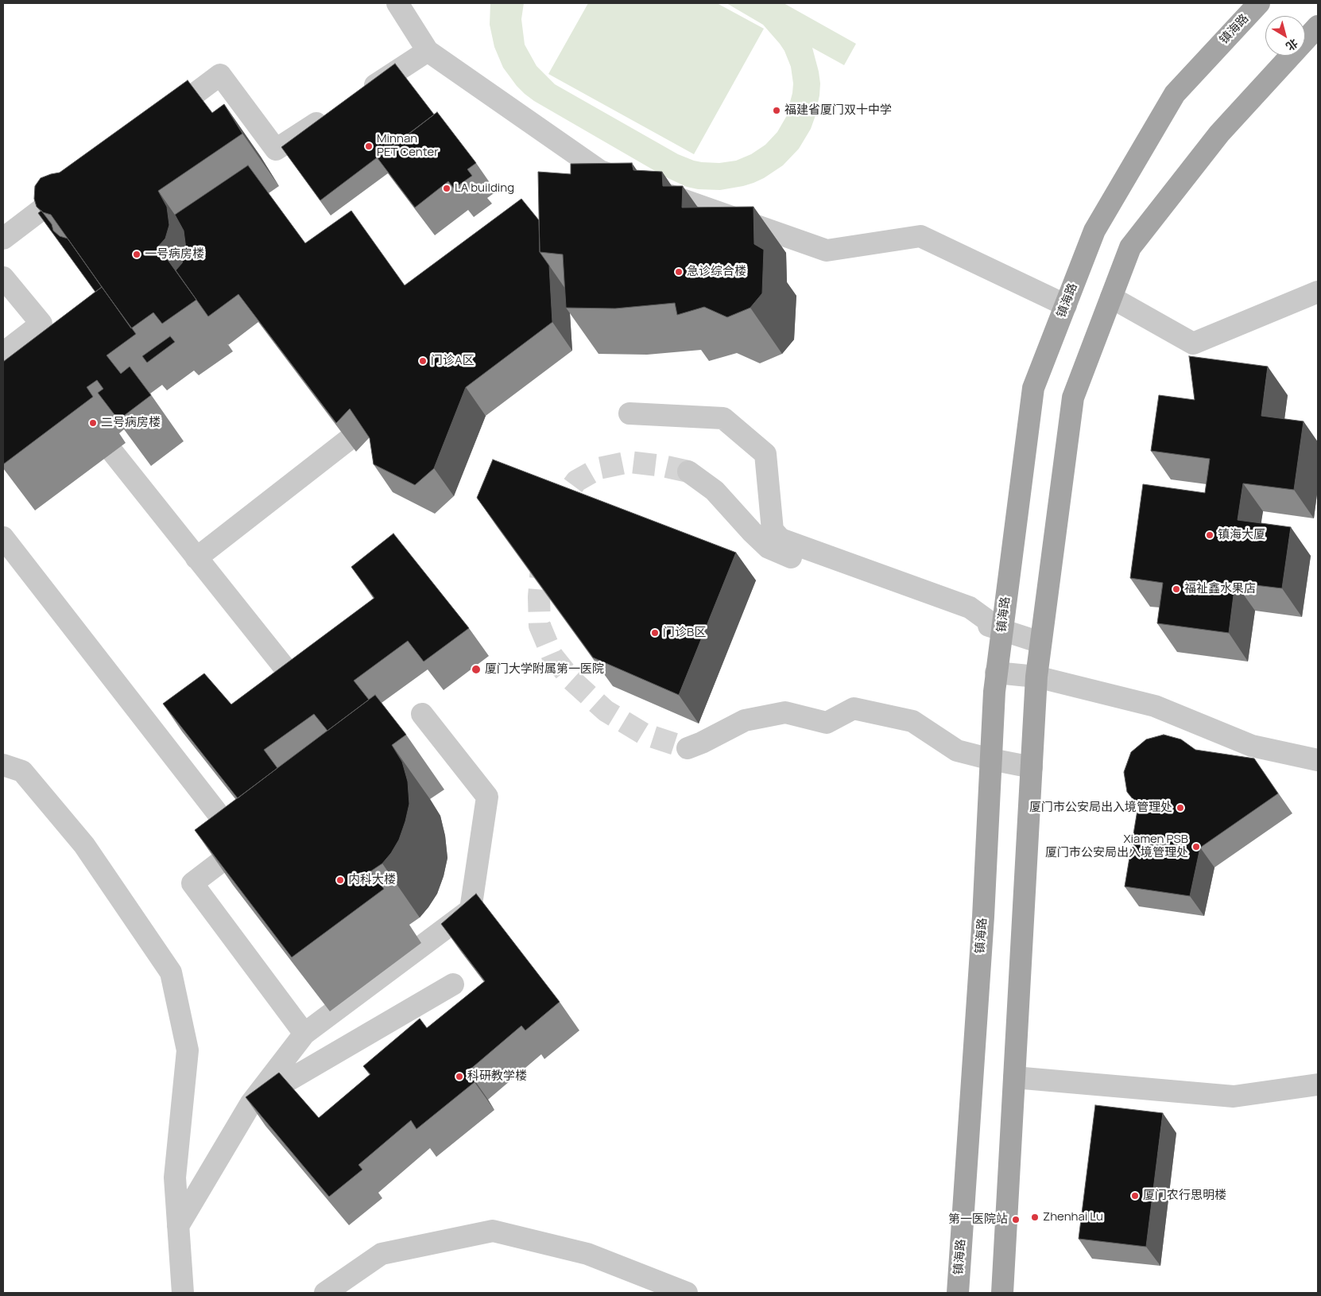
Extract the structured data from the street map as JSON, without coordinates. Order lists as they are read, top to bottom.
{
  "streets": {
    "main road": ["镇海路"]
  },
  "places": [
    "福建省厦门双十中学",
    "Minnan PET Center",
    "LA building",
    "一号病房楼",
    "急诊综合楼",
    "门诊A区",
    "二号病房楼",
    "镇海大厦",
    "福祉鑫水果店",
    "门诊B区",
    "厦门大学附属第一医院",
    "厦门市公安局出入境管理处",
    "Xiamen PSB 厦门市公安局出入境管理处",
    "内科大楼",
    "科研教学楼",
    "厦门农行思明楼",
    "Zhenhai Lu",
    "第一医院站"
  ],
  "north": "bottom right"
}
